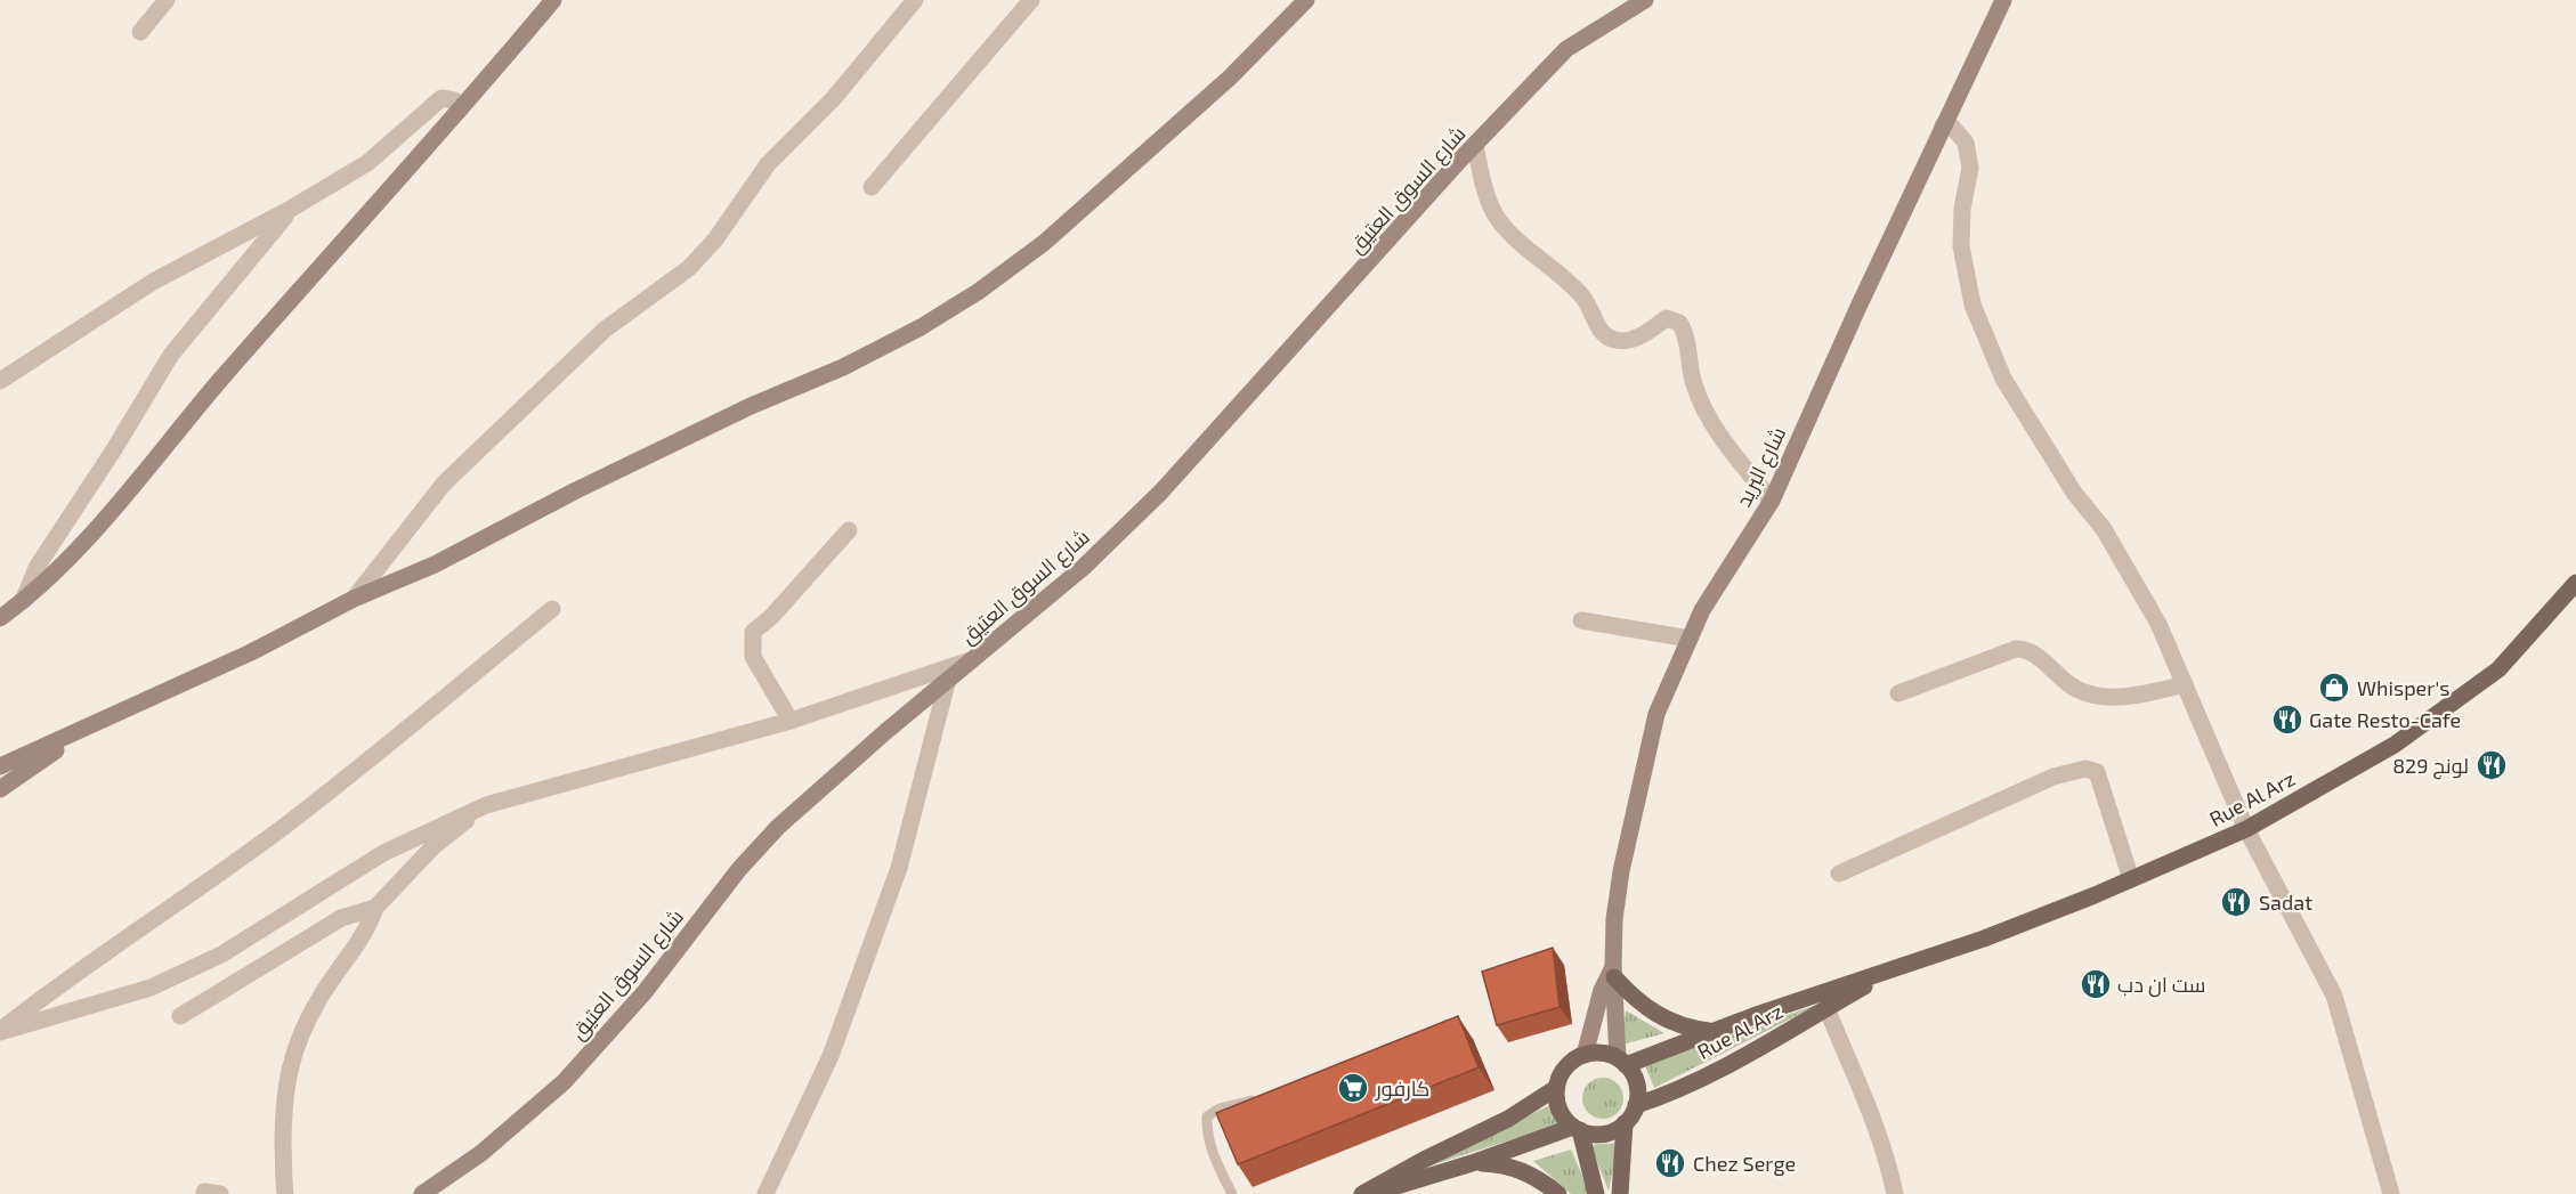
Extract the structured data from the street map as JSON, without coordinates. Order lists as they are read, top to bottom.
{
  "streets": {
    "main road": ["شارع السوق العتيق", "شارع البريد", "Rue Al Arz"]
  },
  "crossings": [
    ["شارع البريد", "Rue Al Arz"]
  ],
  "places": {
    "shop": ["Whisper's"],
    "restaurant": [
      "Gate Resto-Cafe",
      "لونج 829",
      "Sadat",
      "ست ان دب",
      "Chez Serge"
    ],
    "supermarket": ["كارفور"]
  }
}
